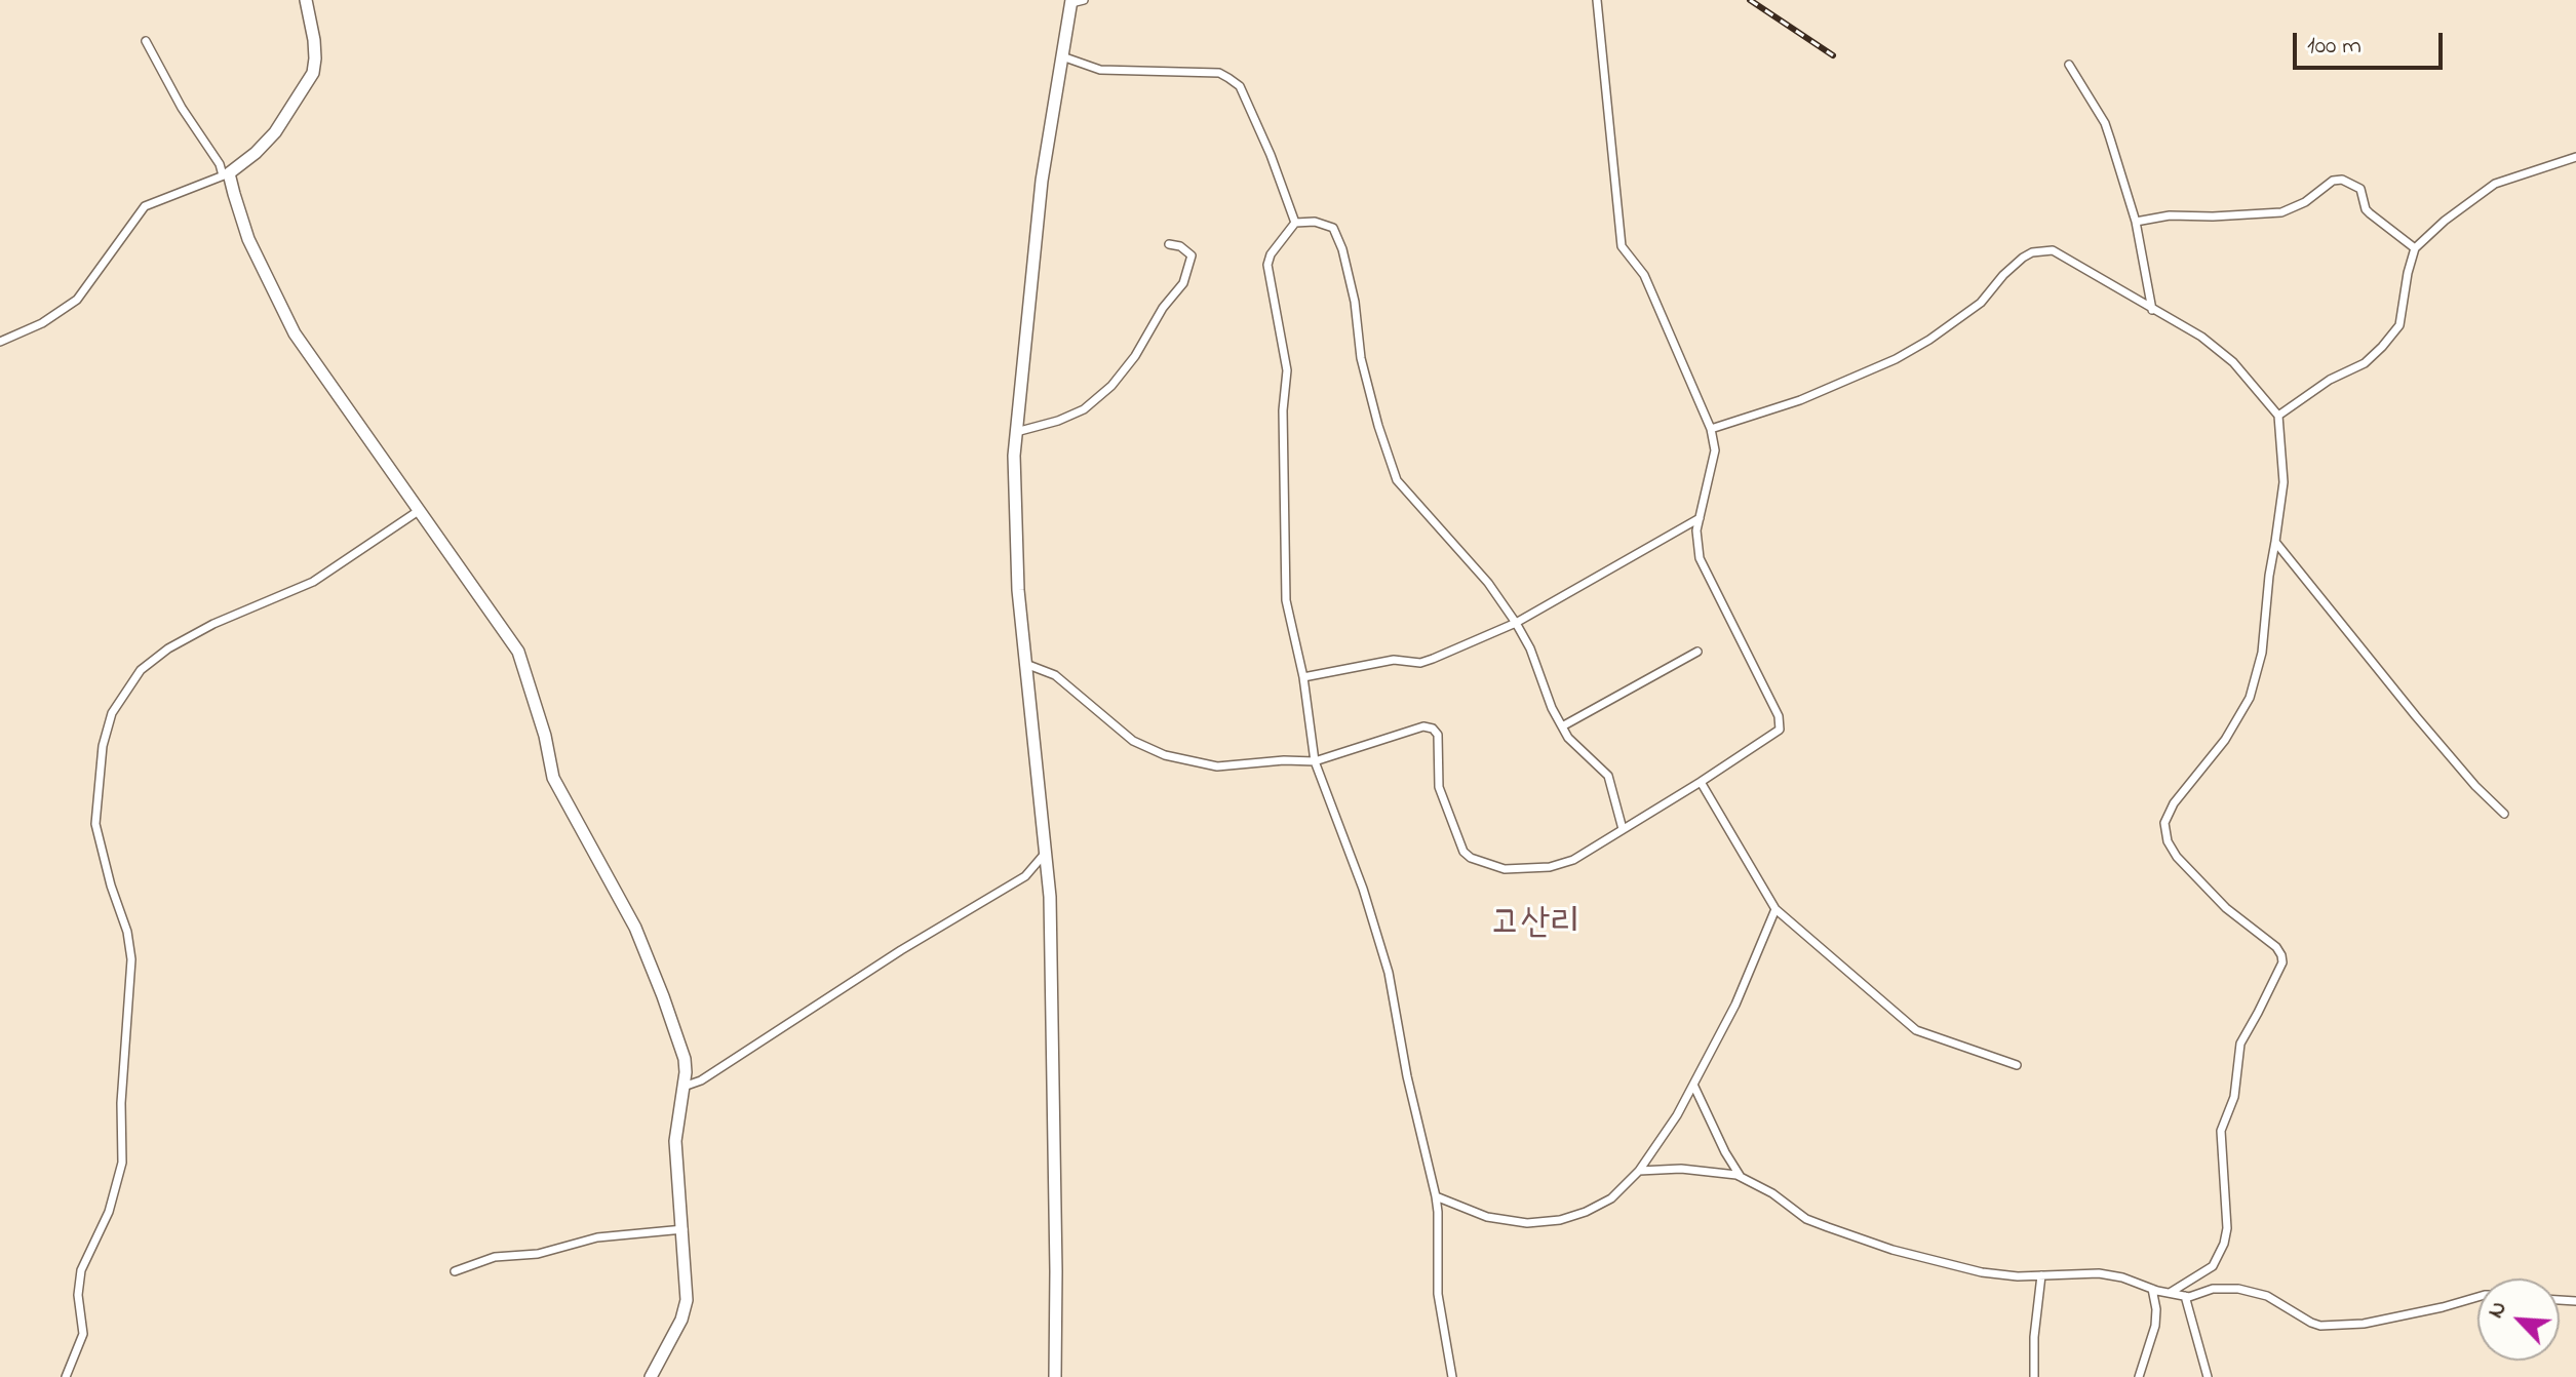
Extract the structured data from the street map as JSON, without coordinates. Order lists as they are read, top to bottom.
{
  "districts": ["고산리"],
  "scale_bar": "100 m",
  "north": "top left"
}
